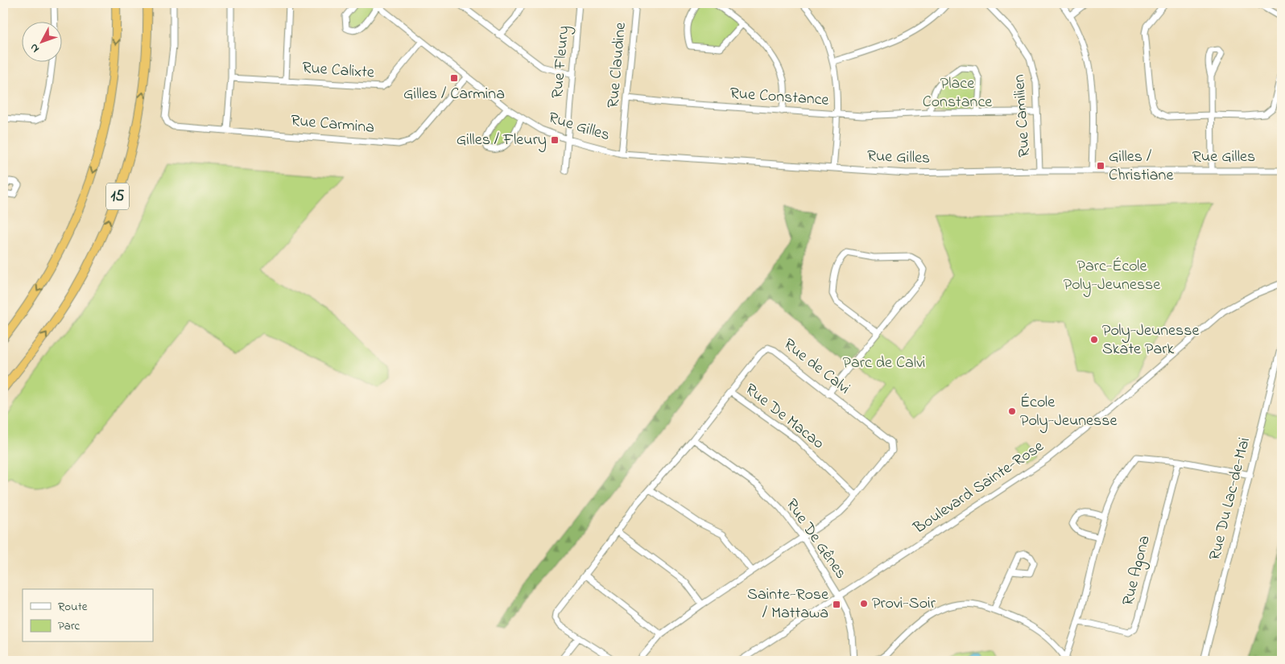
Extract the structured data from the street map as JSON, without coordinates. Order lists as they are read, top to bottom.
{
  "streets": {
    "highway": ["15"],
    "street": [
      "Rue Fleury",
      "Rue Claudine",
      "Rue Calixte",
      "Rue Constance",
      "Rue Camilien",
      "Rue Carmina",
      "Rue Gilles",
      "Rue de Calvi",
      "Rue De Macao",
      "Boulevard Sainte-Rose",
      "Rue Du Lac-de-Mai",
      "Rue De Gênes",
      "Rue Agona"
    ]
  },
  "crossings": [
    ["Rue Fleury", "Rue Gilles"],
    ["Rue Claudine", "Rue Constance"],
    ["Rue Claudine", "Rue Gilles"],
    ["Rue Calixte", "Rue Gilles"],
    ["Rue Constance", "Rue Camilien"],
    ["Rue Camilien", "Rue Gilles"],
    ["Rue Carmina", "Rue Gilles"],
    ["Rue de Calvi", "Rue De Macao"],
    ["Rue de Calvi", "Rue De Gênes"],
    ["Boulevard Sainte-Rose", "Rue De Gênes"]
  ],
  "parks": ["Place Constance", "Parc-École Poly-Jeunesse", "Parc de Calvi"],
  "places": {
    "transit": [
      "Gilles / Carmina",
      "Gilles / Fleury",
      "Gilles / Christiane",
      "Sainte-Rose / Mattawa"
    ],
    "other": ["Poly-Jeunesse Skate Park", "École Poly-Jeunesse", "Provi-Soir"]
  },
  "legend": ["Route", "Parc"],
  "north": "bottom left"
}
